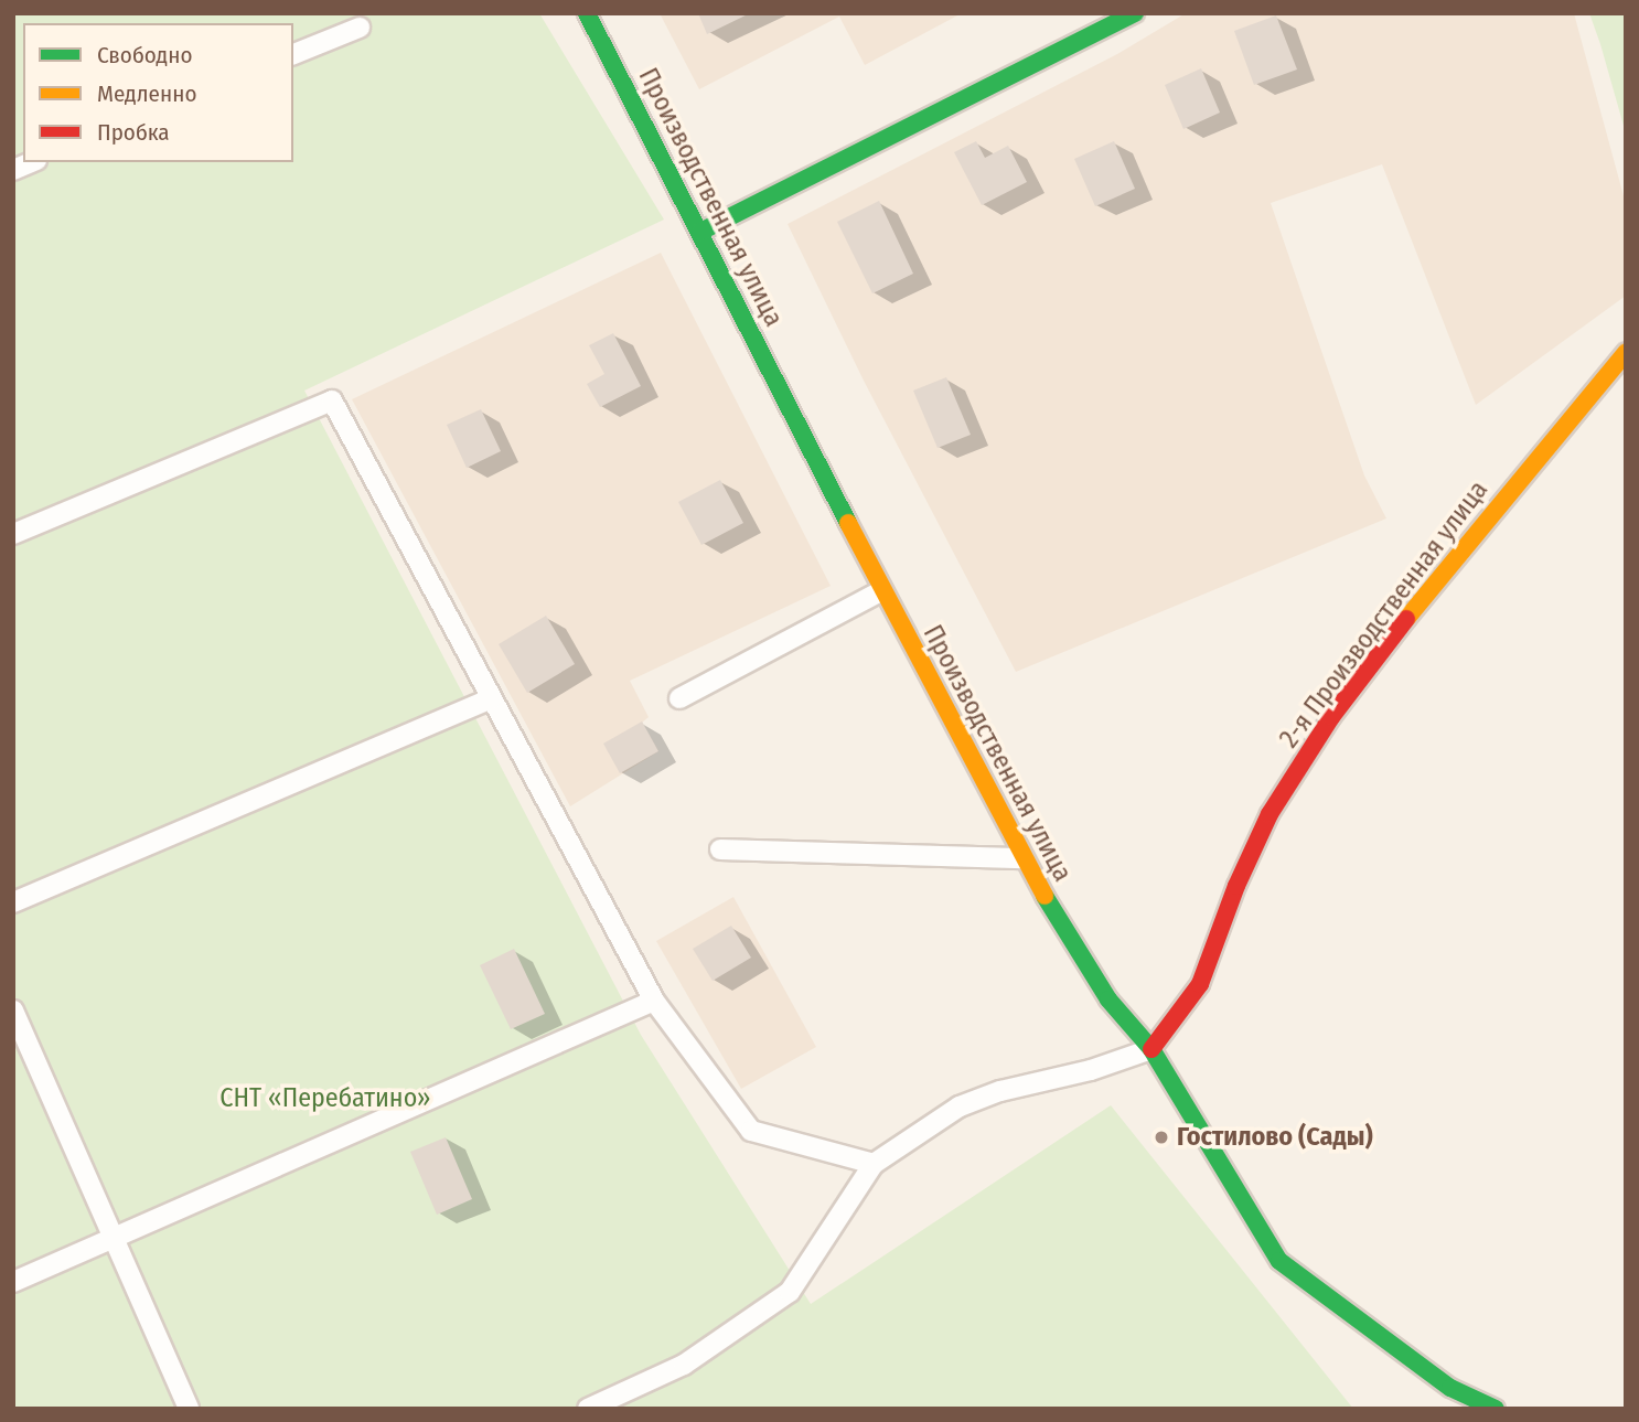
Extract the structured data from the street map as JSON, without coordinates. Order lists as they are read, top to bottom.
{
  "streets": {
    "street": ["Производственная улица", "2-я Производственная улица"]
  },
  "crossings": [
    ["Производственная улица", "2-я Производственная улица"]
  ],
  "parks": ["СНТ «Перебатино»"],
  "places": ["Гостилово (Сады)"],
  "legend": ["Свободно", "Медленно", "Пробка"]
}
